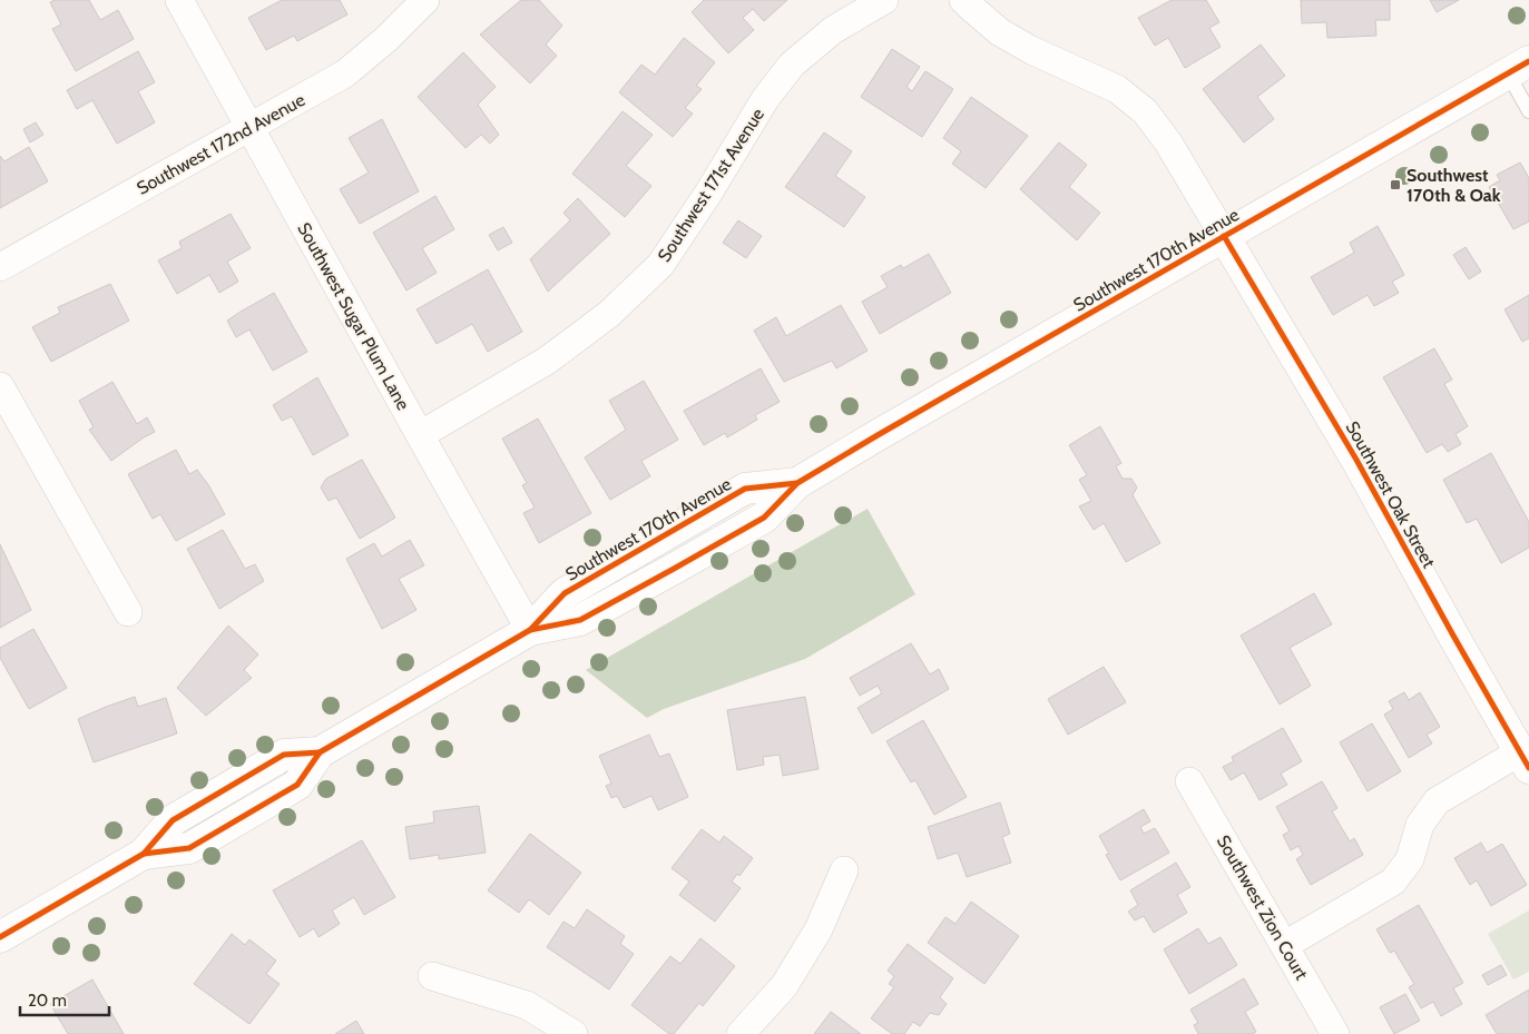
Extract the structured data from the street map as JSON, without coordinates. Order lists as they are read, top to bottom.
{
  "streets": {
    "main road": ["Southwest 170th Avenue", "Southwest Oak Street"],
    "street": [
      "Southwest 172nd Avenue",
      "Southwest 171st Avenue",
      "Southwest Sugar Plum Lane",
      "Southwest Zion Court"
    ]
  },
  "crossings": [
    ["Southwest 172nd Avenue", "Southwest Sugar Plum Lane"],
    ["Southwest 171st Avenue", "Southwest Sugar Plum Lane"],
    ["Southwest 170th Avenue", "Southwest Sugar Plum Lane"],
    ["Southwest 170th Avenue", "Southwest Oak Street"]
  ],
  "places": {
    "transit": ["Southwest 170th & Oak"]
  },
  "scale_bar": "20 m"
}
